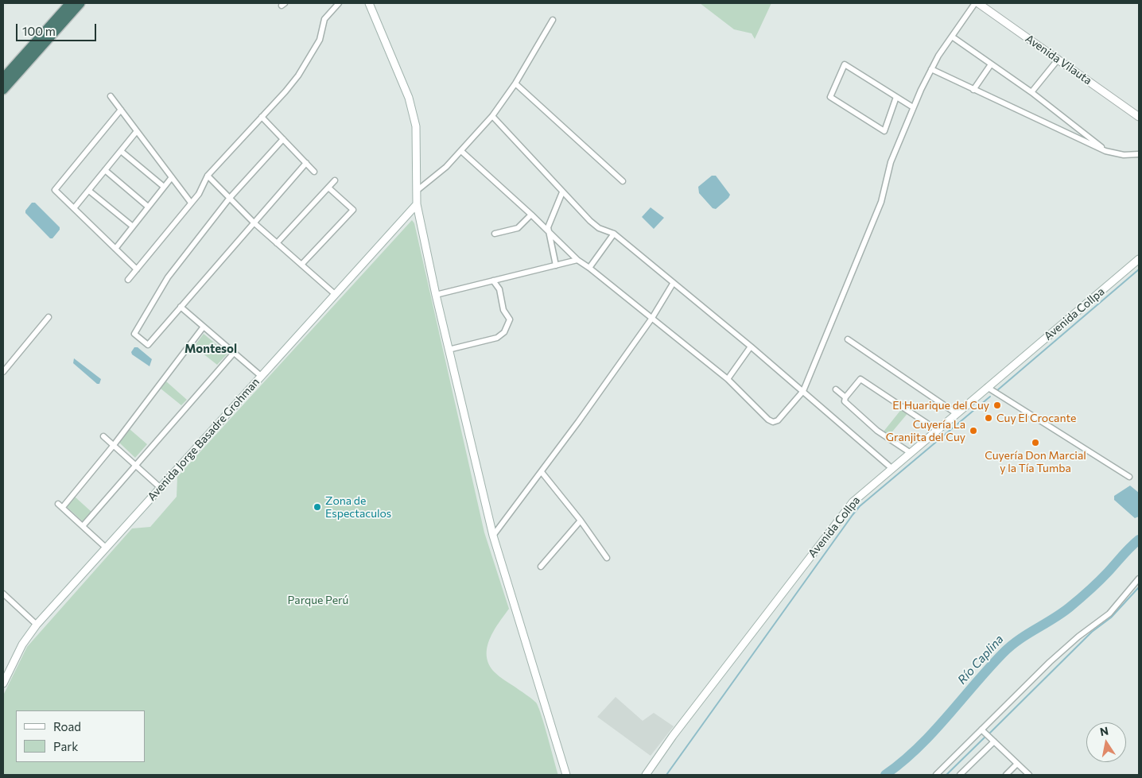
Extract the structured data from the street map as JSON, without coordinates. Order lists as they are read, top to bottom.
{
  "streets": {
    "main road": ["Avenida Vilauta", "Avenida Collpa", "Avenida Jorge Basadre Grohman"]
  },
  "districts": ["Montesol"],
  "water": ["Río Caplina"],
  "parks": ["Parque Perú"],
  "places": [
    "El Huarique del Cuy",
    "Cuy El Crocante",
    "Cuyería La Granjita del Cuy",
    "Cuyería Don Marcial y la Tía Tumba",
    "Zona de Espectaculos"
  ],
  "legend": ["Road", "Park"],
  "scale_bar": "100 m",
  "north": "top"
}
